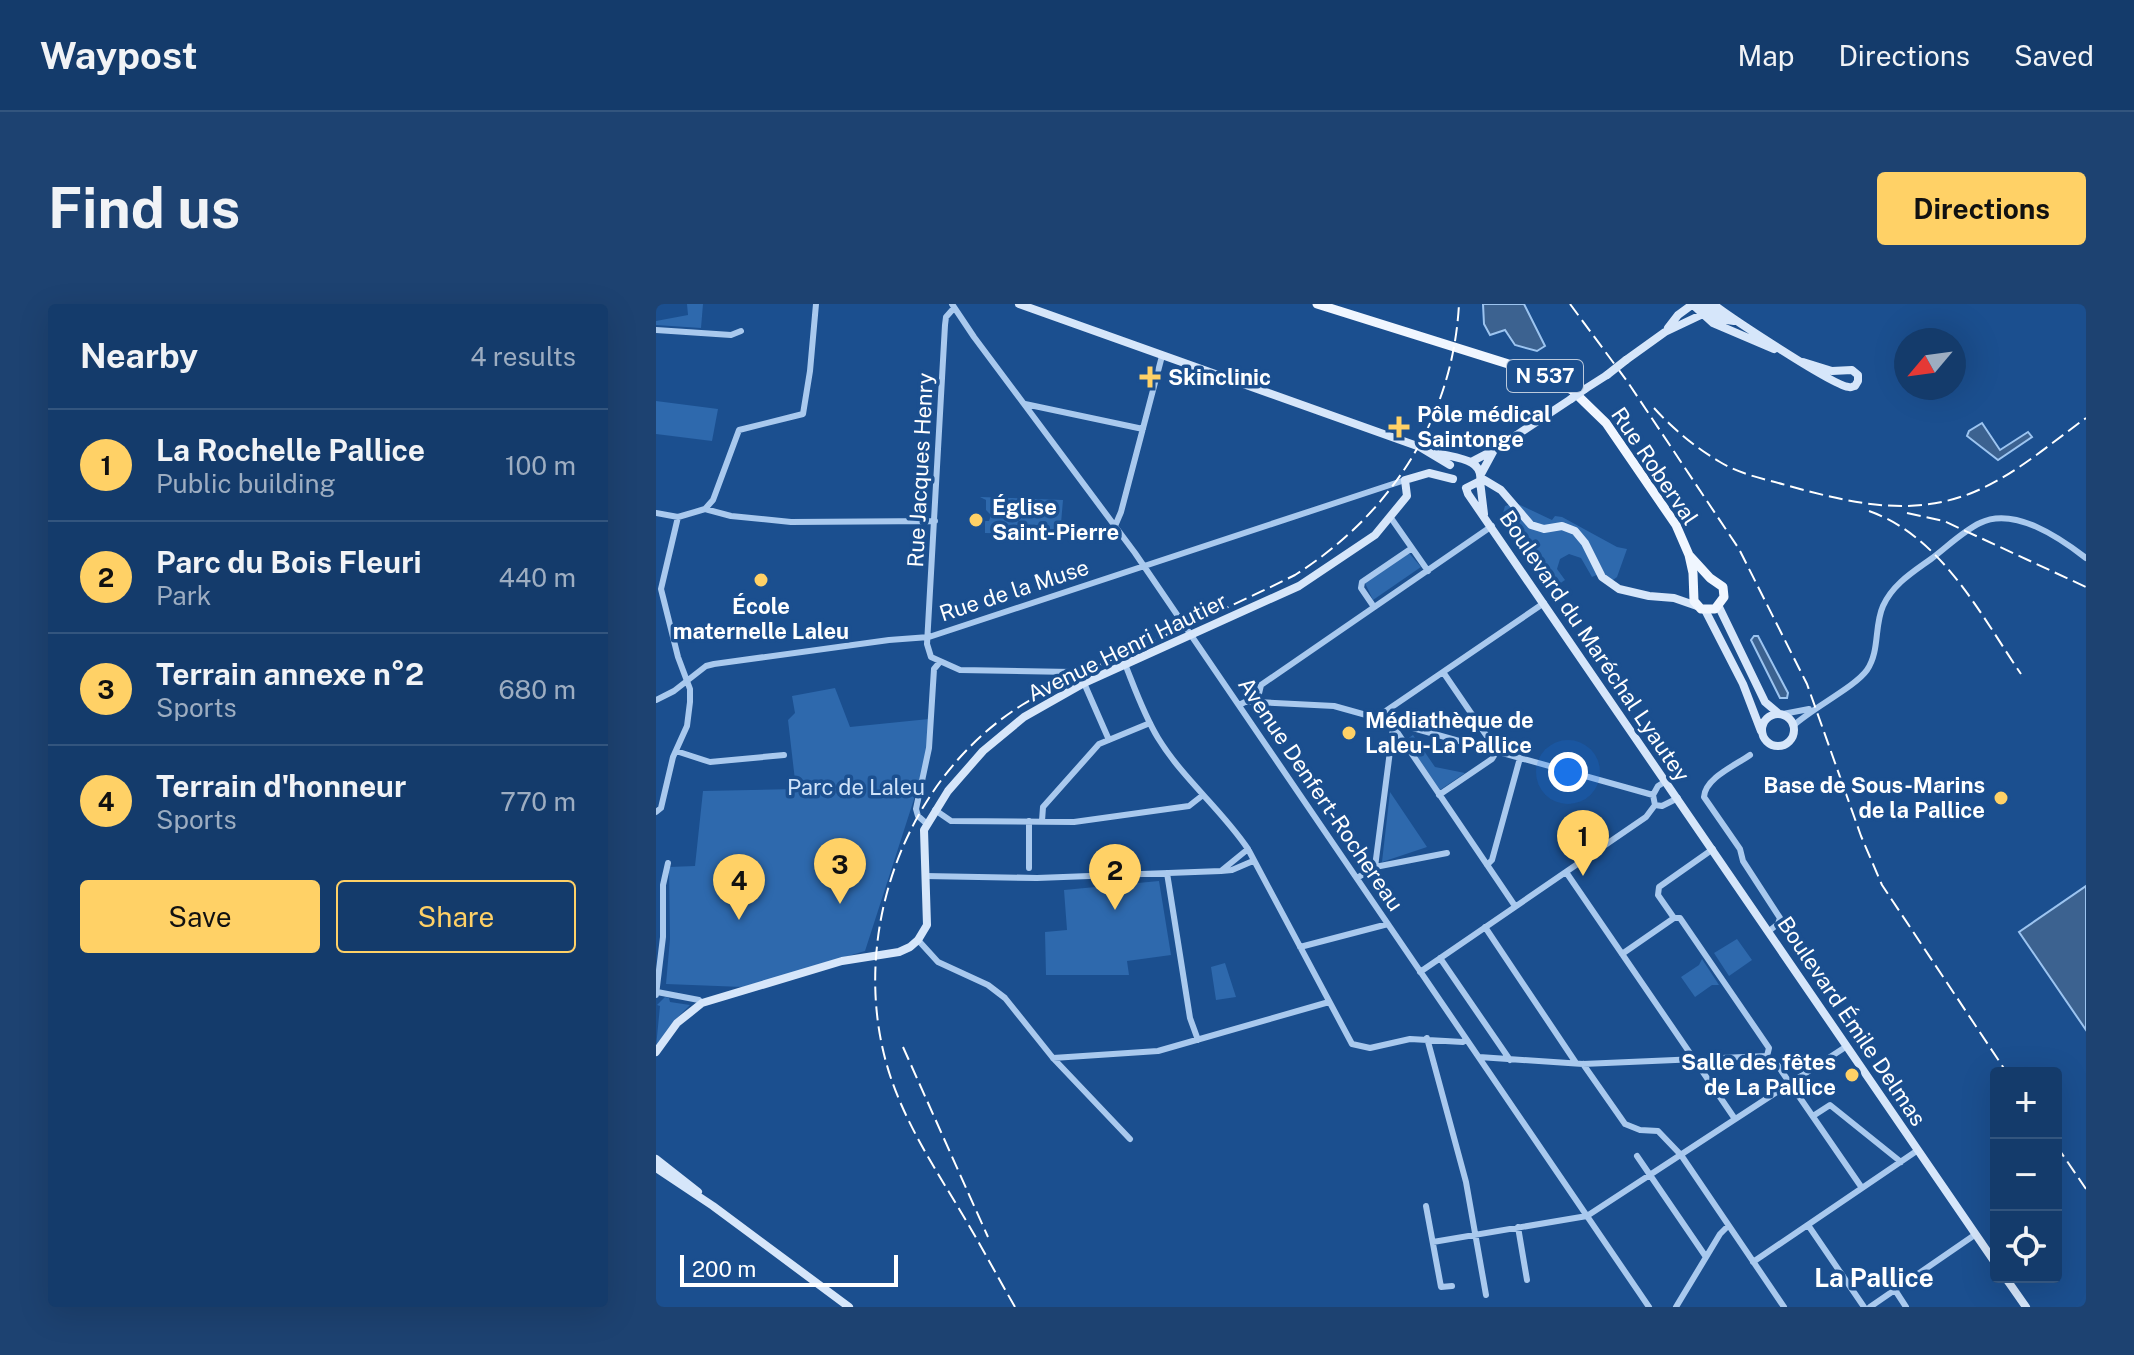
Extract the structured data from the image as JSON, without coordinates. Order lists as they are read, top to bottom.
{
  "streets": {
    "main road": ["N 537", "Rue Roberval"],
    "street": [
      "Rue Jacques Henry",
      "Rue de la Muse",
      "Boulevard du Maréchal Lyautey",
      "Avenue Henri Hautier",
      "Avenue Denfert-Rochereau",
      "Boulevard Émile Delmas"
    ]
  },
  "crossings": [
    ["Rue Jacques Henry", "Rue de la Muse"],
    ["Rue Jacques Henry", "Avenue Denfert-Rochereau"],
    ["Rue de la Muse", "Boulevard du Maréchal Lyautey"],
    ["Rue de la Muse", "Avenue Henri Hautier"],
    ["Rue de la Muse", "Avenue Denfert-Rochereau"],
    ["Boulevard du Maréchal Lyautey", "Boulevard Émile Delmas"],
    ["Avenue Henri Hautier", "Avenue Denfert-Rochereau"]
  ],
  "districts": ["La Pallice"],
  "parks": ["Parc de Laleu"],
  "places": {
    "health": ["Skinclinic", "Pôle médical Saintonge"],
    "other": [
      "Église Saint-Pierre",
      "École maternelle Laleu",
      "Médiathèque de Laleu-La Pallice",
      "Base de Sous-Marins de la Pallice",
      "Salle des fêtes de La Pallice"
    ]
  },
  "scale_bar": "200 m",
  "north": "bottom left",
  "page": {
    "header": "Waypost",
    "nav": ["Map", "Directions", "Saved"],
    "buttons": [
      "Directions",
      ["Save", "Share"]
    ],
    "title": "Find us",
    "heading": ["Nearby", "4 results"],
    "list": [
      {
        "mark": "1",
        "name": "La Rochelle Pallice",
        "note": "Public building",
        "value": "100 m"
      },
      {
        "mark": "2",
        "name": "Parc du Bois Fleuri",
        "note": "Park",
        "value": "440 m"
      },
      {
        "mark": "3",
        "name": "Terrain annexe n°2",
        "note": "Sports",
        "value": "680 m"
      },
      {
        "mark": "4",
        "name": "Terrain d'honneur",
        "note": "Sports",
        "value": "770 m"
      }
    ],
    "pins": [
      "1",
      "3",
      "2",
      "4"
    ],
    "map_buttons": ["+", "−"],
    "scale": "200 m"
  }
}
